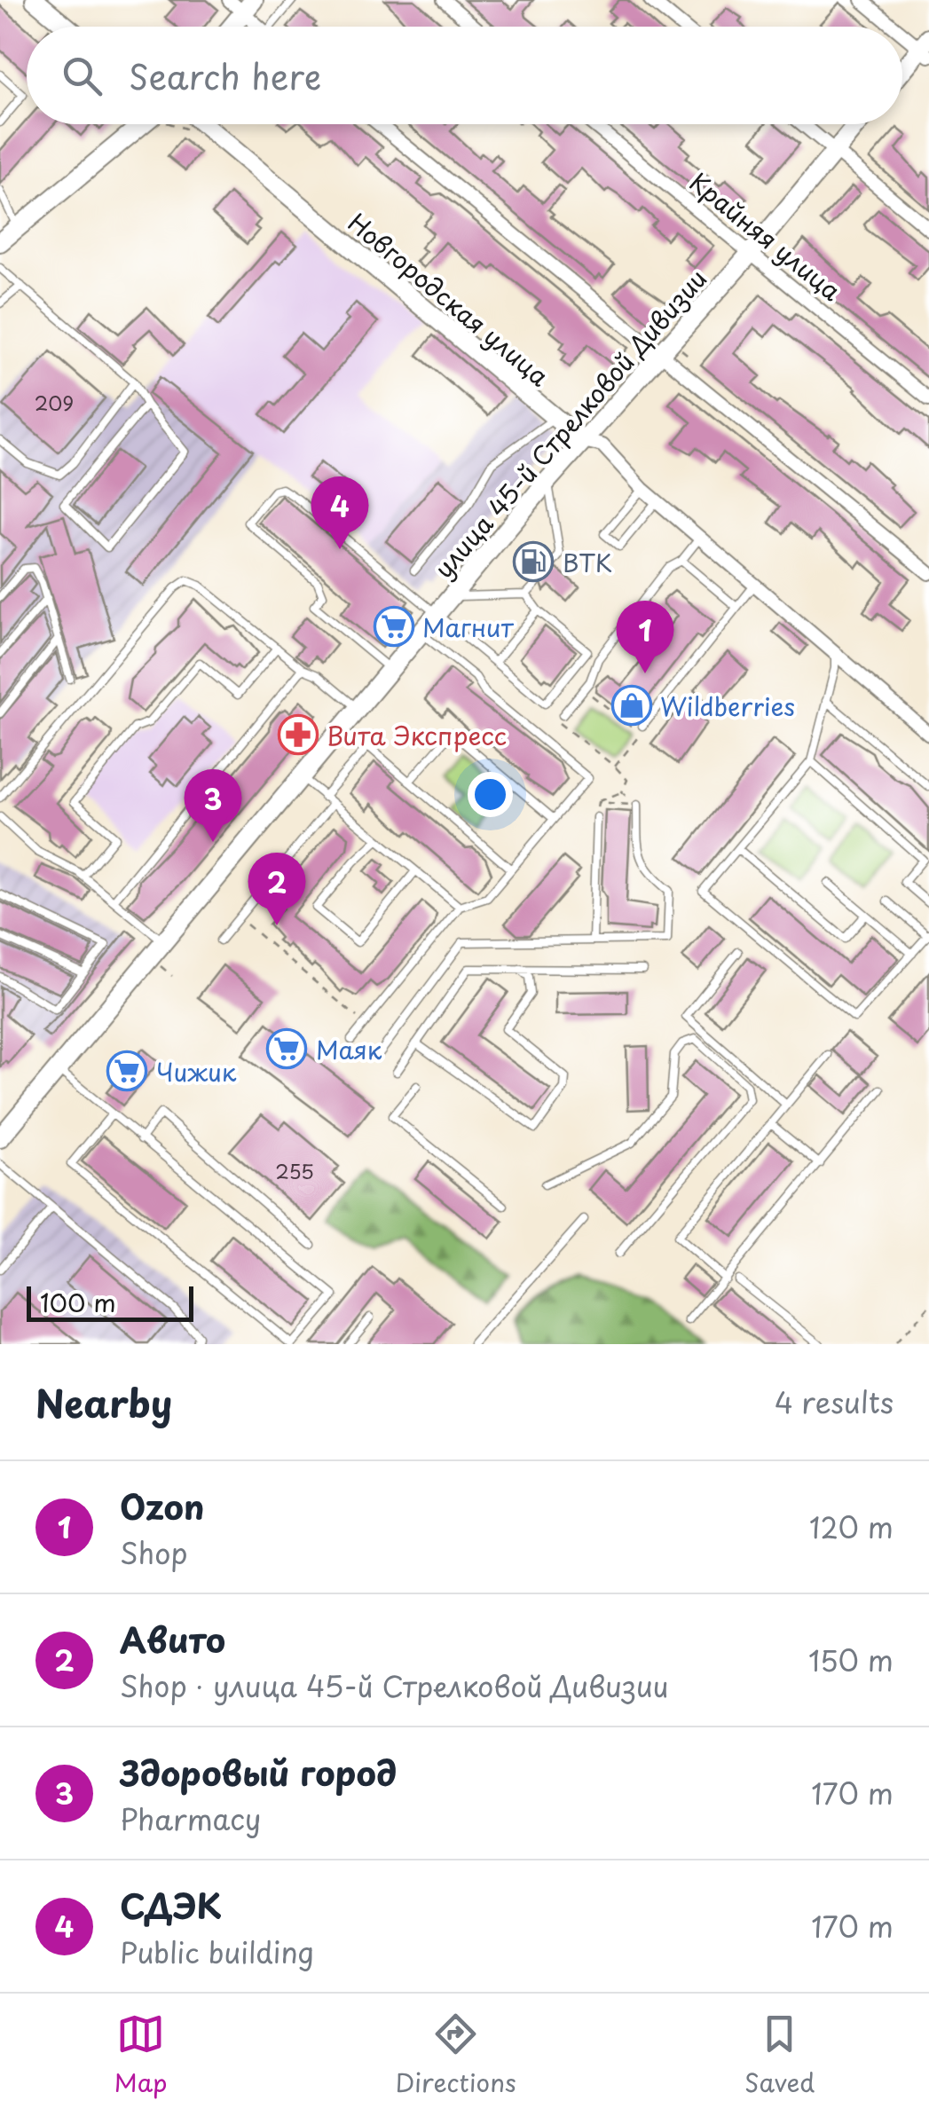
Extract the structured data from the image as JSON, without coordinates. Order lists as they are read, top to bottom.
{
  "streets": {
    "main road": ["Новгородская улица", "улица 45-й Стрелковой Дивизии"],
    "street": ["Крайняя улица"]
  },
  "crossings": [
    ["Крайняя улица", "улица 45-й Стрелковой Дивизии"],
    ["Новгородская улица", "улица 45-й Стрелковой Дивизии"]
  ],
  "places": {
    "fuel station": ["ВТК"],
    "supermarket": ["Магнит", "Маяк", "Чижик"],
    "shop": ["Wildberries"],
    "pharmacy": ["Вита Экспресс"]
  },
  "house_numbers": ["209", "255"],
  "scale_bar": "100 m",
  "page": {
    "search": "Search here",
    "pins": [
      "4",
      "1",
      "3",
      "2"
    ],
    "scale": "100 m",
    "heading": ["Nearby", "4 results"],
    "list": [
      {
        "mark": "1",
        "name": "Ozon",
        "note": "Shop",
        "value": "120 m"
      },
      {
        "mark": "2",
        "name": "Авито",
        "note": "Shop · улица 45-й Стрелковой Дивизии",
        "value": "150 m"
      },
      {
        "mark": "3",
        "name": "Здоровый город",
        "note": "Pharmacy",
        "value": "170 m"
      },
      {
        "mark": "4",
        "name": "СДЭК",
        "note": "Public building",
        "value": "170 m"
      }
    ],
    "nav": ["Map", "Directions", "Saved"]
  }
}
